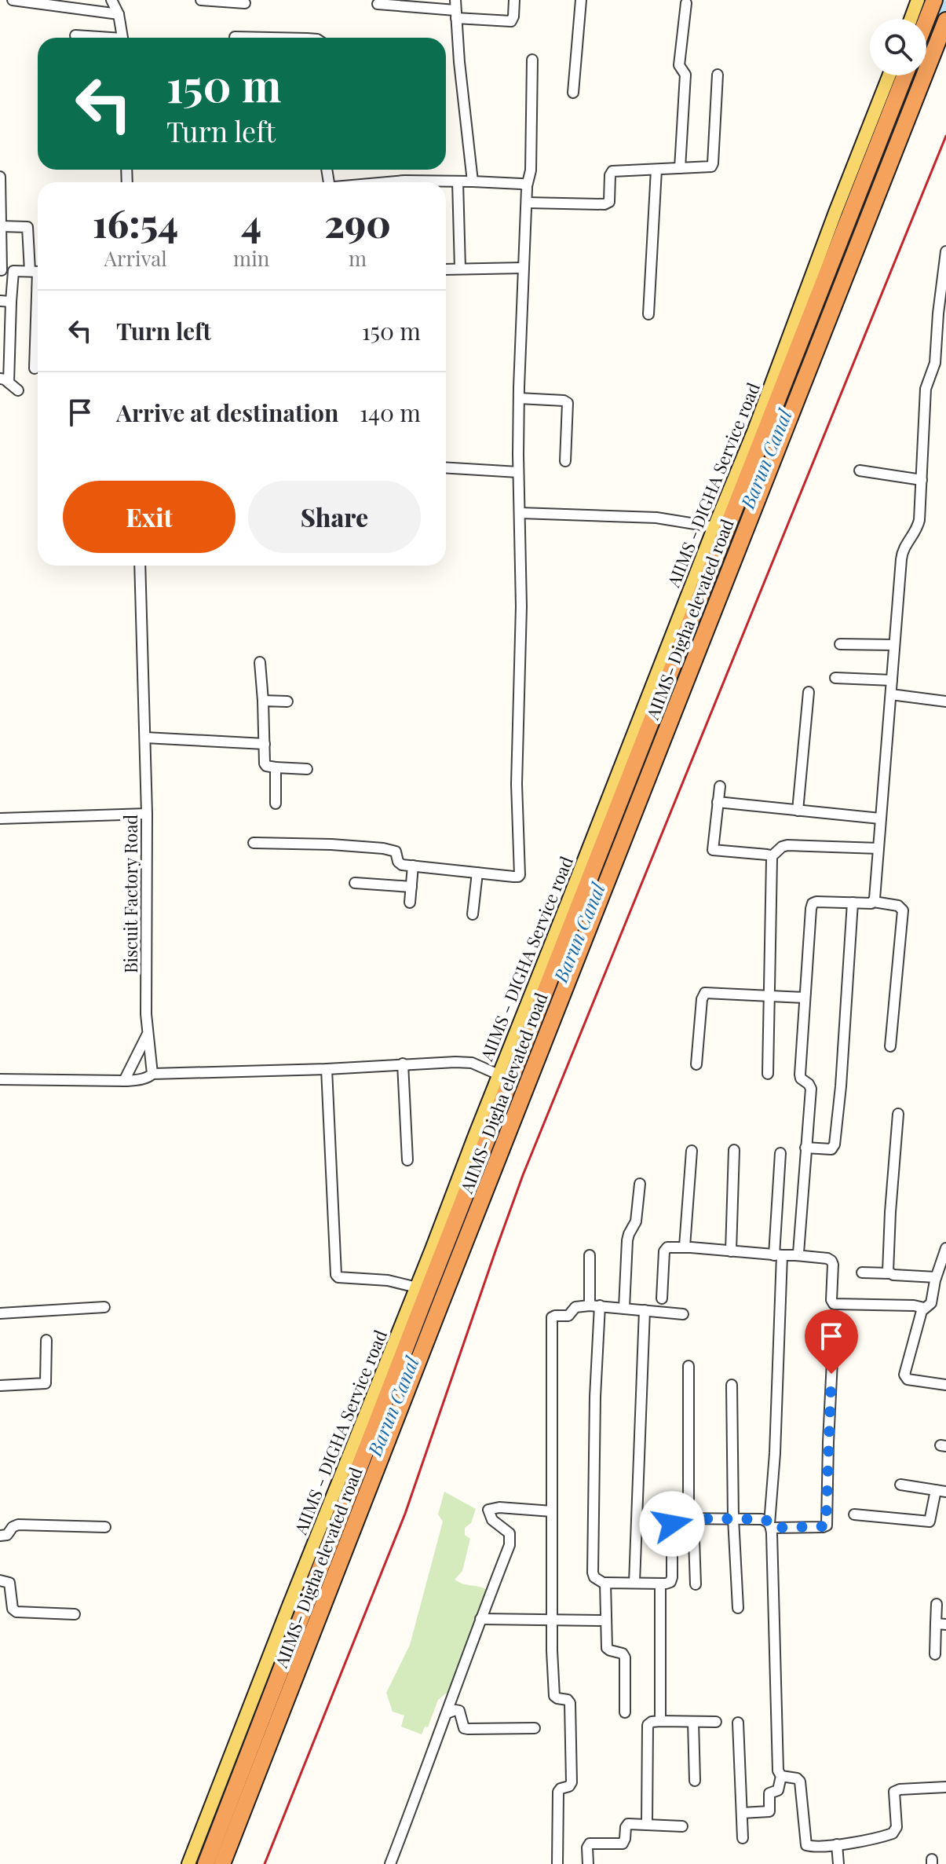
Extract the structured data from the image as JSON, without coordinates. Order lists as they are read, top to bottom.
{
  "streets": {
    "highway": ["AIIMS- Digha elevated road"],
    "main road": ["AIIMS - DIGHA Service road"],
    "street": ["Biscuit Factory Road"]
  },
  "water": ["Barun Canal"],
  "page": {
    "turn": ["150 m", "Turn left"],
    "eta": [
      "16:54",
      "Arrival",
      "4",
      "min",
      "290",
      "m"
    ],
    "list": [
      {
        "name": "Turn left",
        "value": "150 m"
      },
      {
        "name": "Arrive at destination",
        "value": "140 m"
      }
    ],
    "buttons": ["Exit", "Share"]
  }
}
